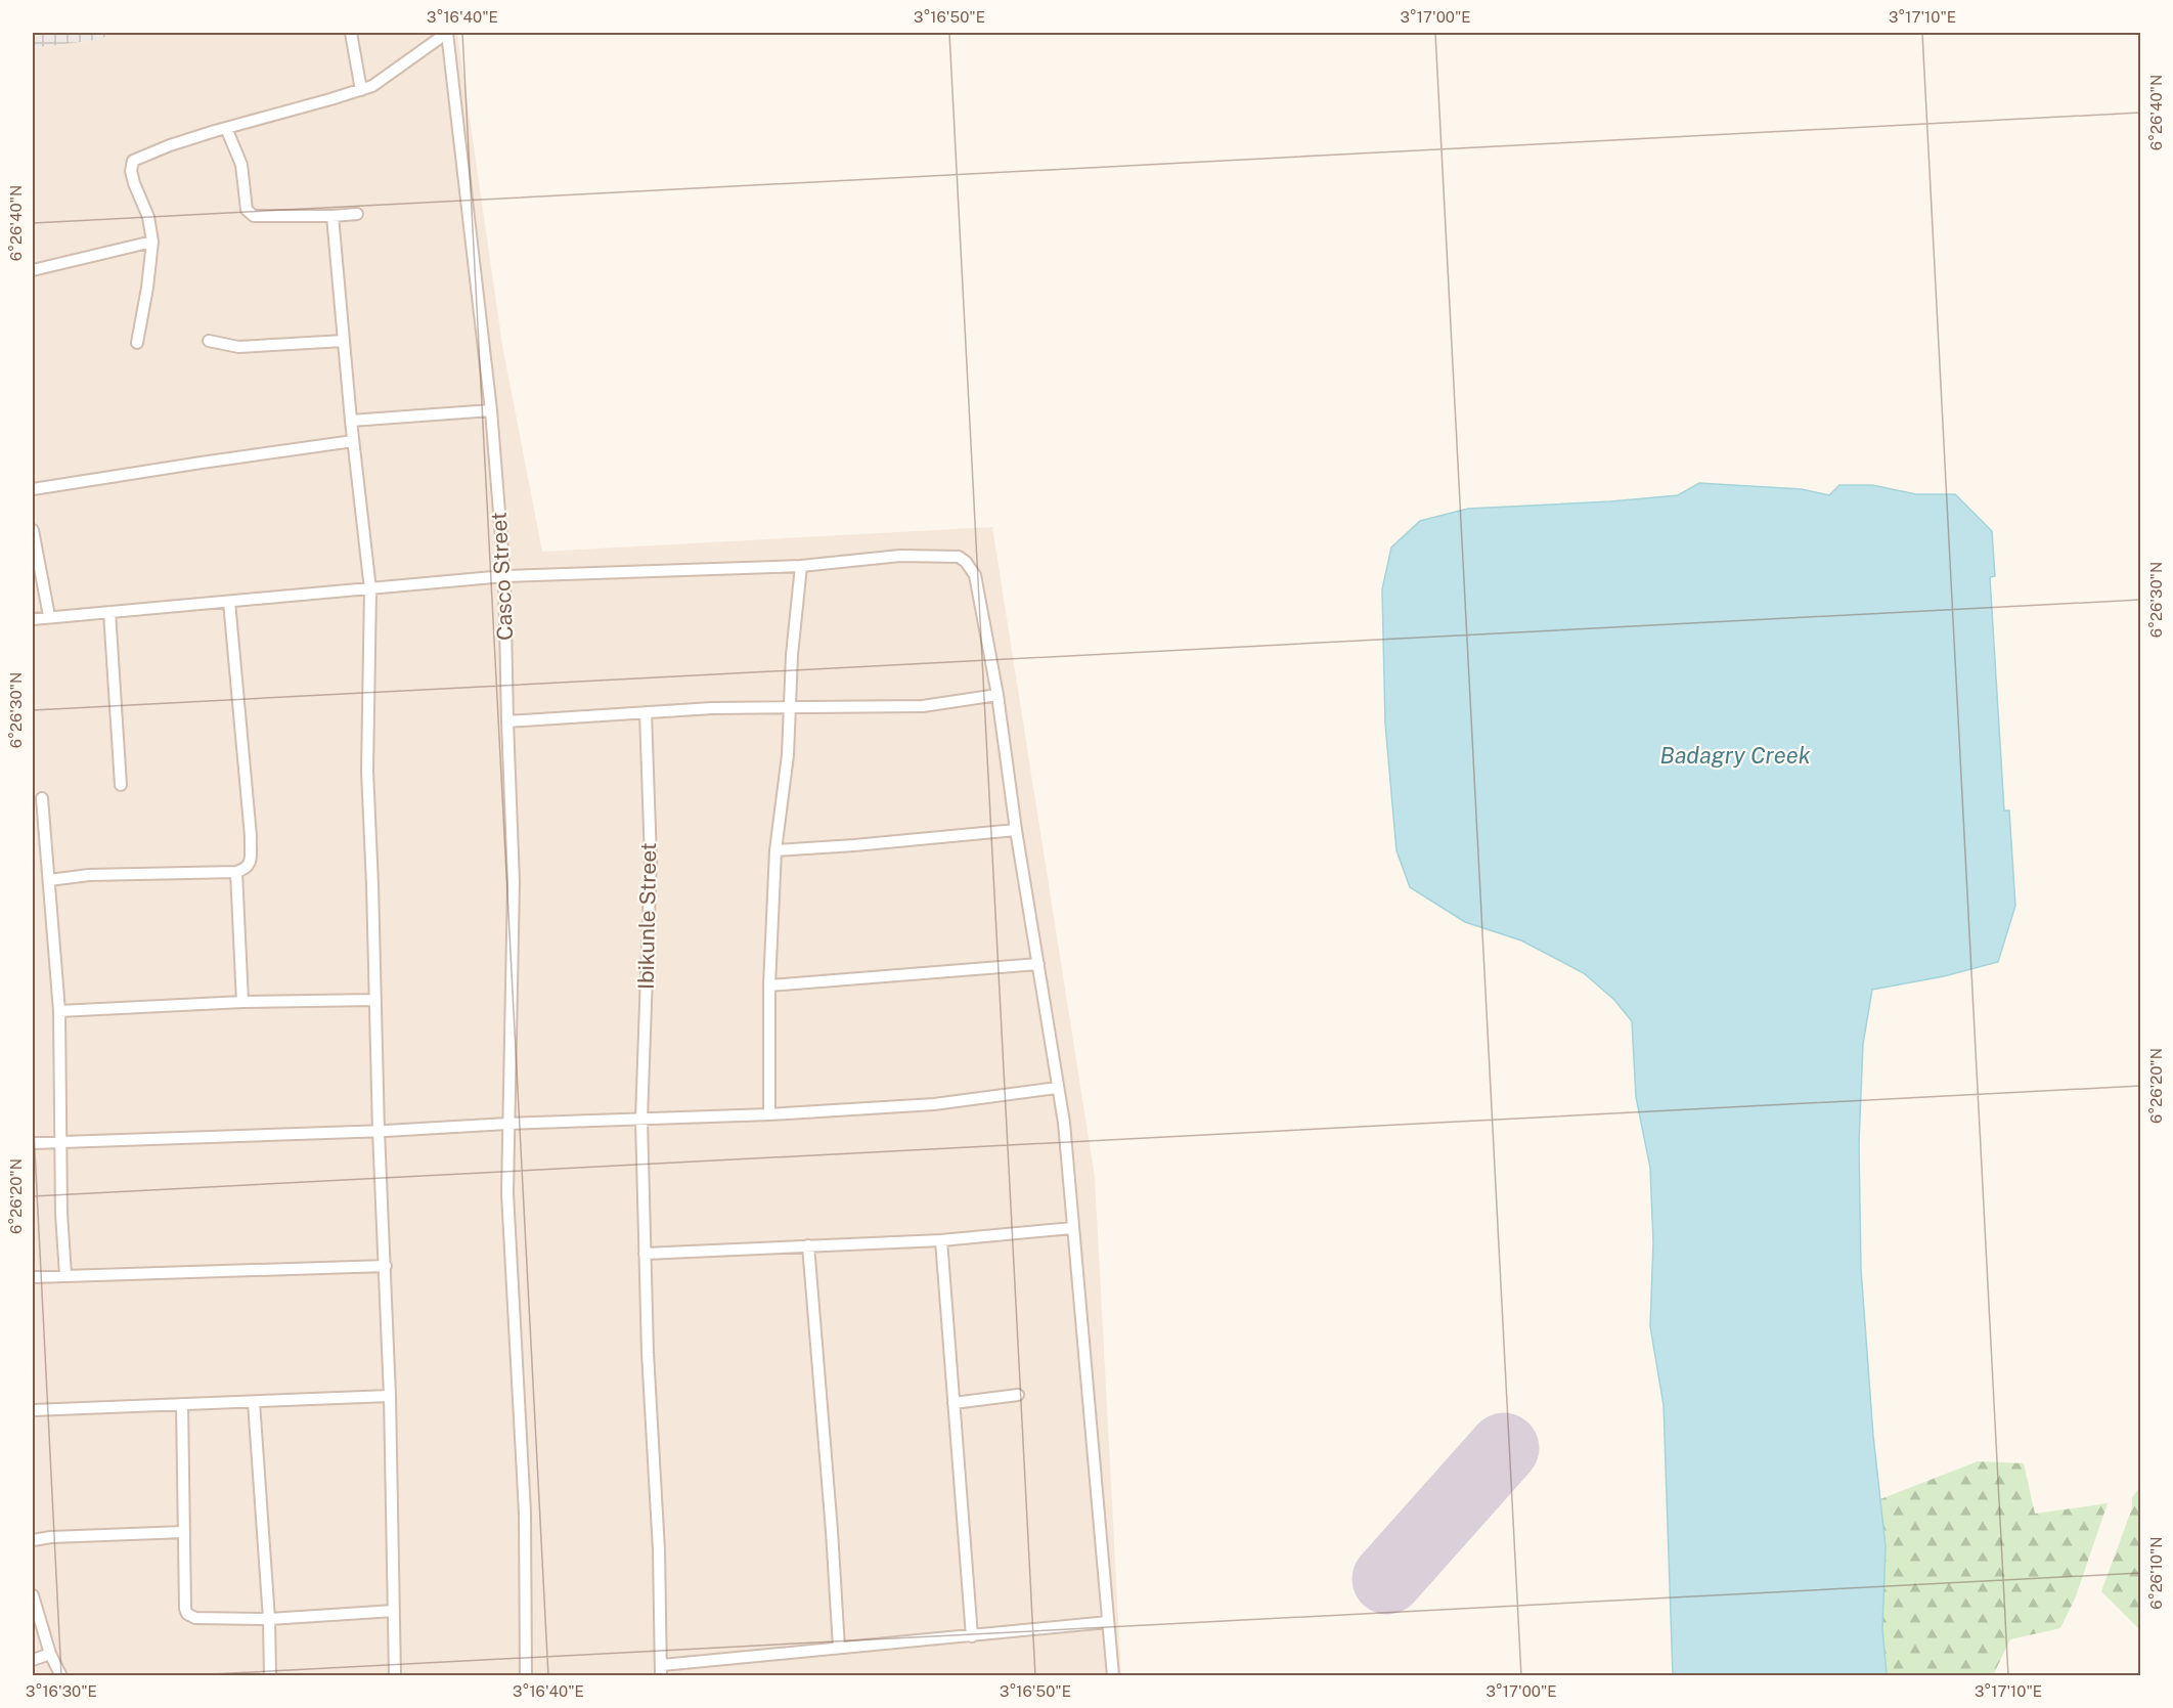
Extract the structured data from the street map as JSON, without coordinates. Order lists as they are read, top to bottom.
{
  "streets": {
    "street": ["Casco Street", "Ibikunle Street"]
  },
  "water": ["Badagry Creek"],
  "coordinates": [
    "3°16'40\"E",
    "3°16'50\"E",
    "3°17'00\"E",
    "3°17'10\"E",
    "6°26'40\"N",
    "6°26'30\"N",
    "6°26'20\"N",
    "6°26'10\"N",
    "3°16'30\"E"
  ]
}
